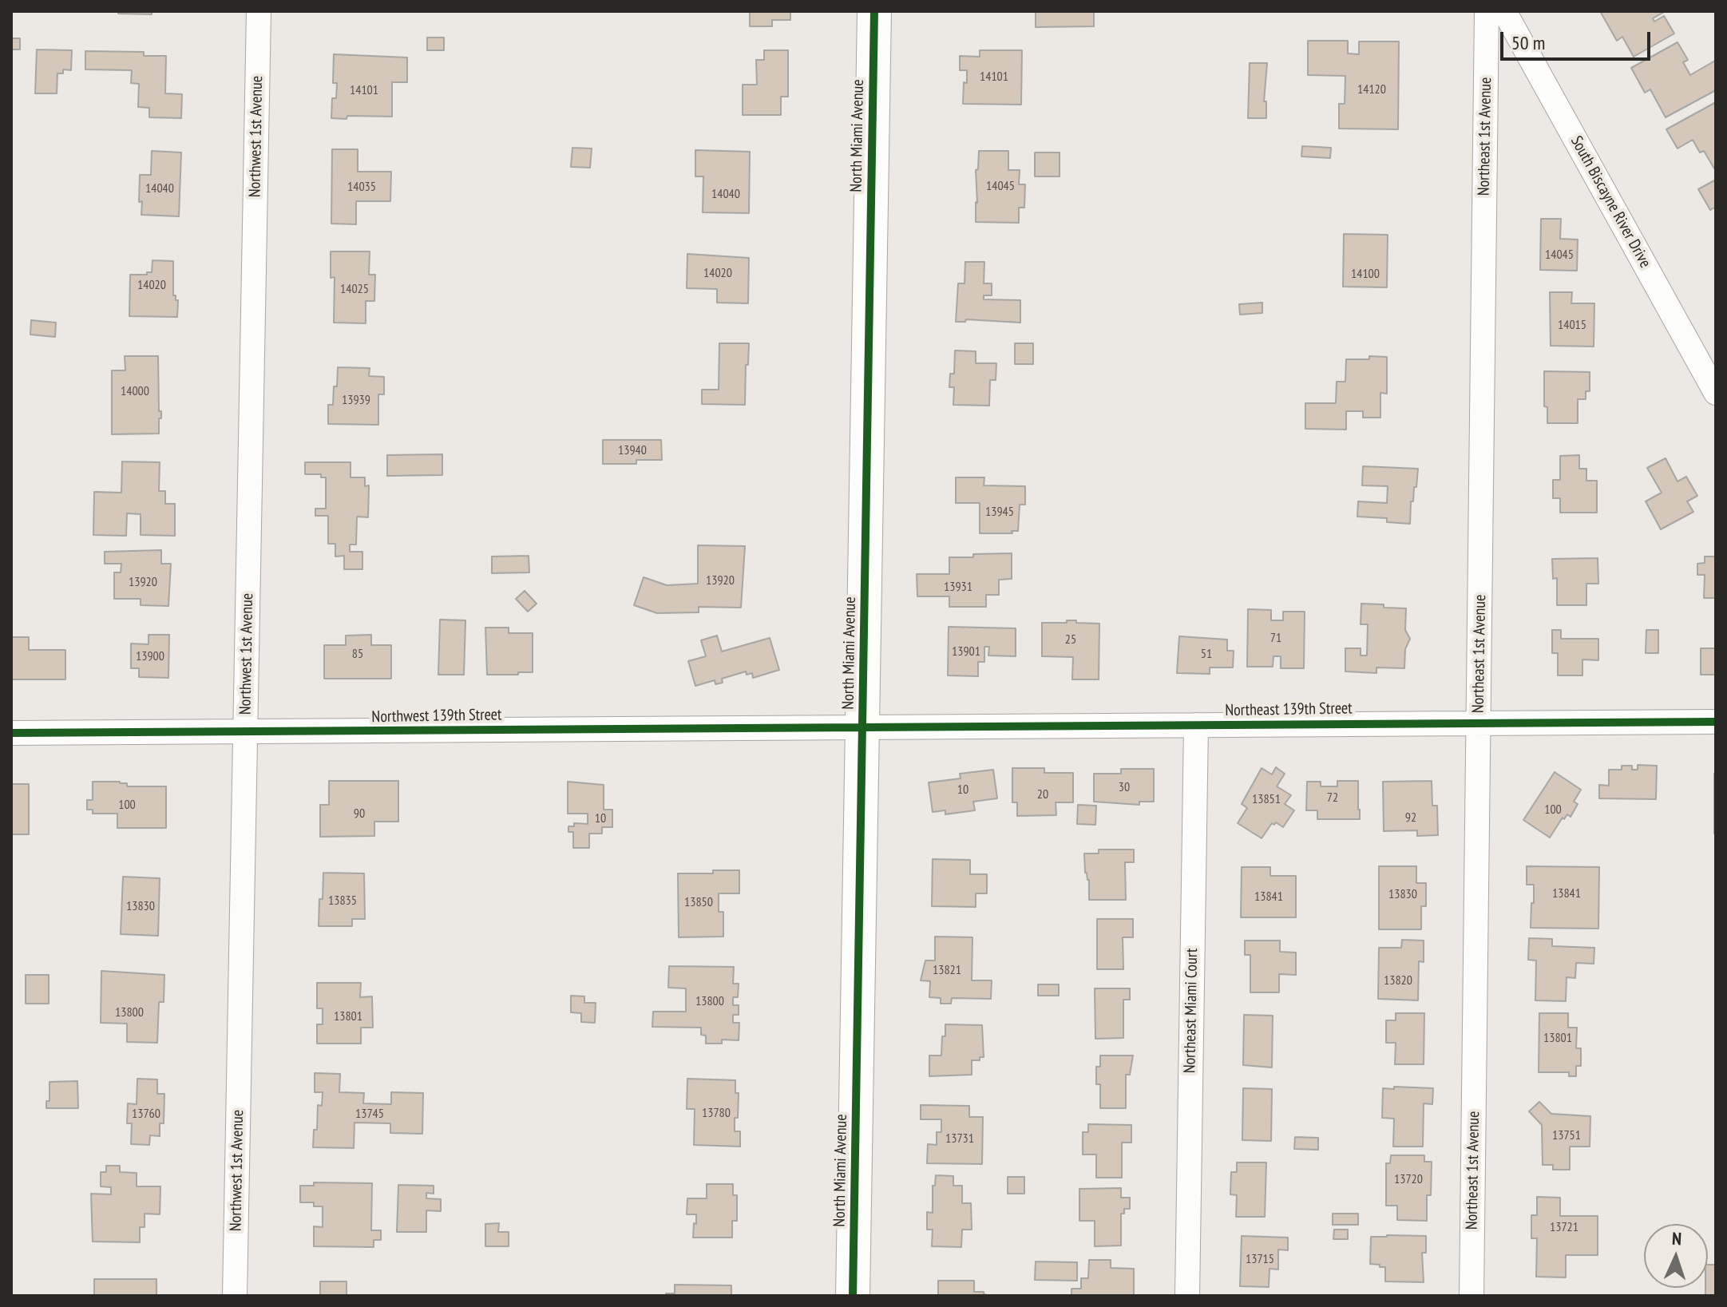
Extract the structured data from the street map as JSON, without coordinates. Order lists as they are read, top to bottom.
{
  "streets": {
    "street": [
      "North Miami Avenue",
      "Northwest 1st Avenue",
      "Northeast 1st Avenue",
      "South Biscayne River Drive",
      "Northeast 139th Street",
      "Northwest 139th Street",
      "Northeast Miami Court"
    ]
  },
  "crossings": [
    ["North Miami Avenue", "Northeast 139th Street"],
    ["North Miami Avenue", "Northwest 139th Street"],
    ["Northwest 1st Avenue", "Northwest 139th Street"],
    ["Northeast 1st Avenue", "Northeast 139th Street"],
    ["Northeast 139th Street", "Northwest 139th Street"],
    ["Northeast 139th Street", "Northeast Miami Court"]
  ],
  "house_numbers": [
    "14101",
    "14120",
    "14101",
    "14045",
    "14035",
    "14040",
    "14040",
    "14045",
    "14020",
    "14100",
    "14020",
    "14025",
    "14015",
    "14000",
    "13939",
    "13940",
    "13945",
    "13920",
    "13920",
    "13931",
    "71",
    "25",
    "13901",
    "85",
    "51",
    "13900",
    "30",
    "10",
    "20",
    "72",
    "13851",
    "100",
    "100",
    "90",
    "92",
    "10",
    "13841",
    "13830",
    "13841",
    "13835",
    "13850",
    "13830",
    "13821",
    "13820",
    "13800",
    "13800",
    "13801",
    "13801",
    "13780",
    "13760",
    "13745",
    "13751",
    "13731",
    "13720",
    "13721",
    "13715"
  ],
  "scale_bar": "50 m",
  "north": "top"
}
